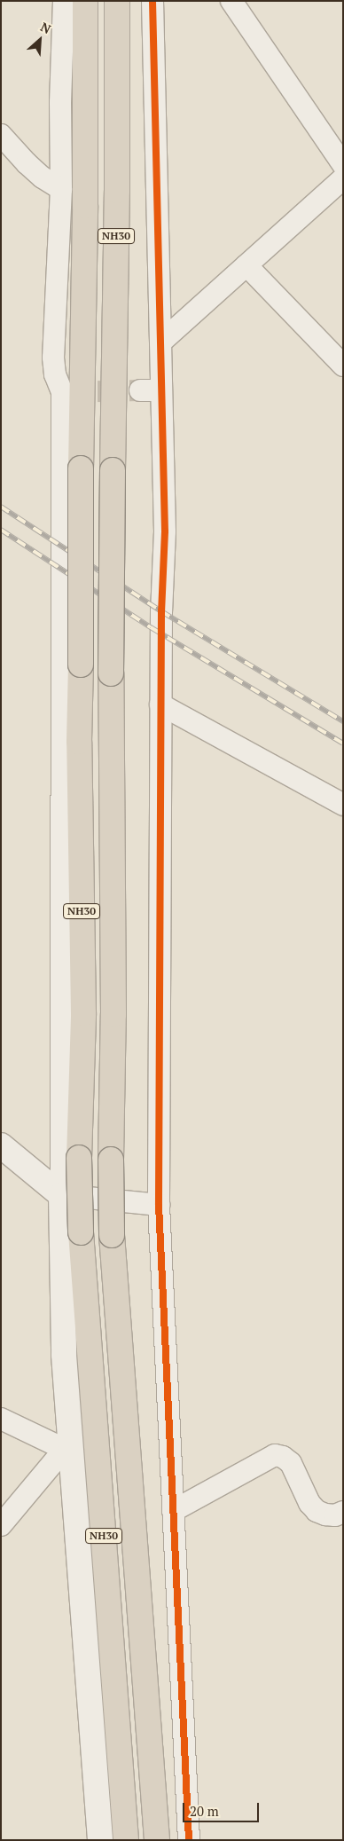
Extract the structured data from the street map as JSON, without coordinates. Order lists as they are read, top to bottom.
{
  "streets": {
    "highway": ["NH30"]
  },
  "scale_bar": "20 m",
  "north": "top right"
}
